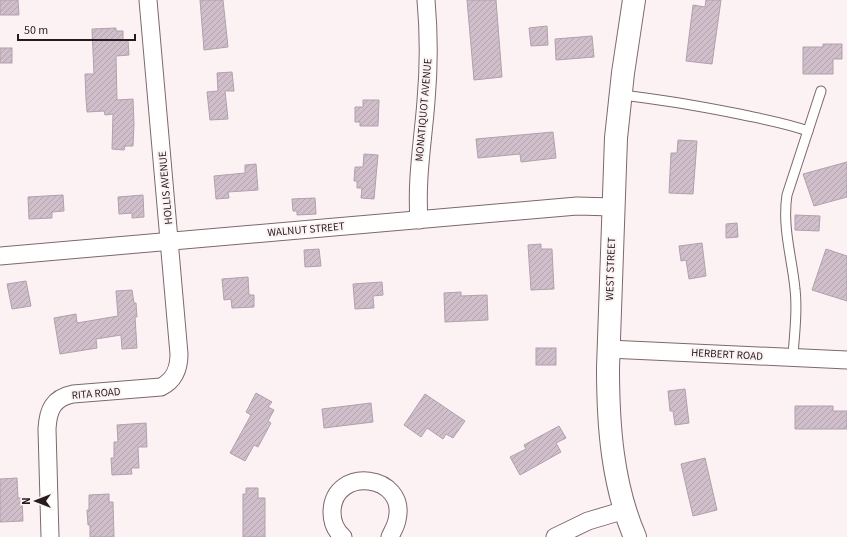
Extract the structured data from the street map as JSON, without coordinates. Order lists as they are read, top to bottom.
{
  "streets": {
    "street": [
      "MONATIQUOT AVENUE",
      "HOLLIS AVENUE",
      "WALNUT STREET",
      "WEST STREET",
      "HERBERT ROAD",
      "RITA ROAD"
    ]
  },
  "crossings": [
    ["MONATIQUOT AVENUE", "WALNUT STREET"],
    ["HOLLIS AVENUE", "WALNUT STREET"],
    ["HOLLIS AVENUE", "RITA ROAD"],
    ["WALNUT STREET", "WEST STREET"],
    ["WEST STREET", "HERBERT ROAD"]
  ],
  "scale_bar": "50 m",
  "north": "left"
}
